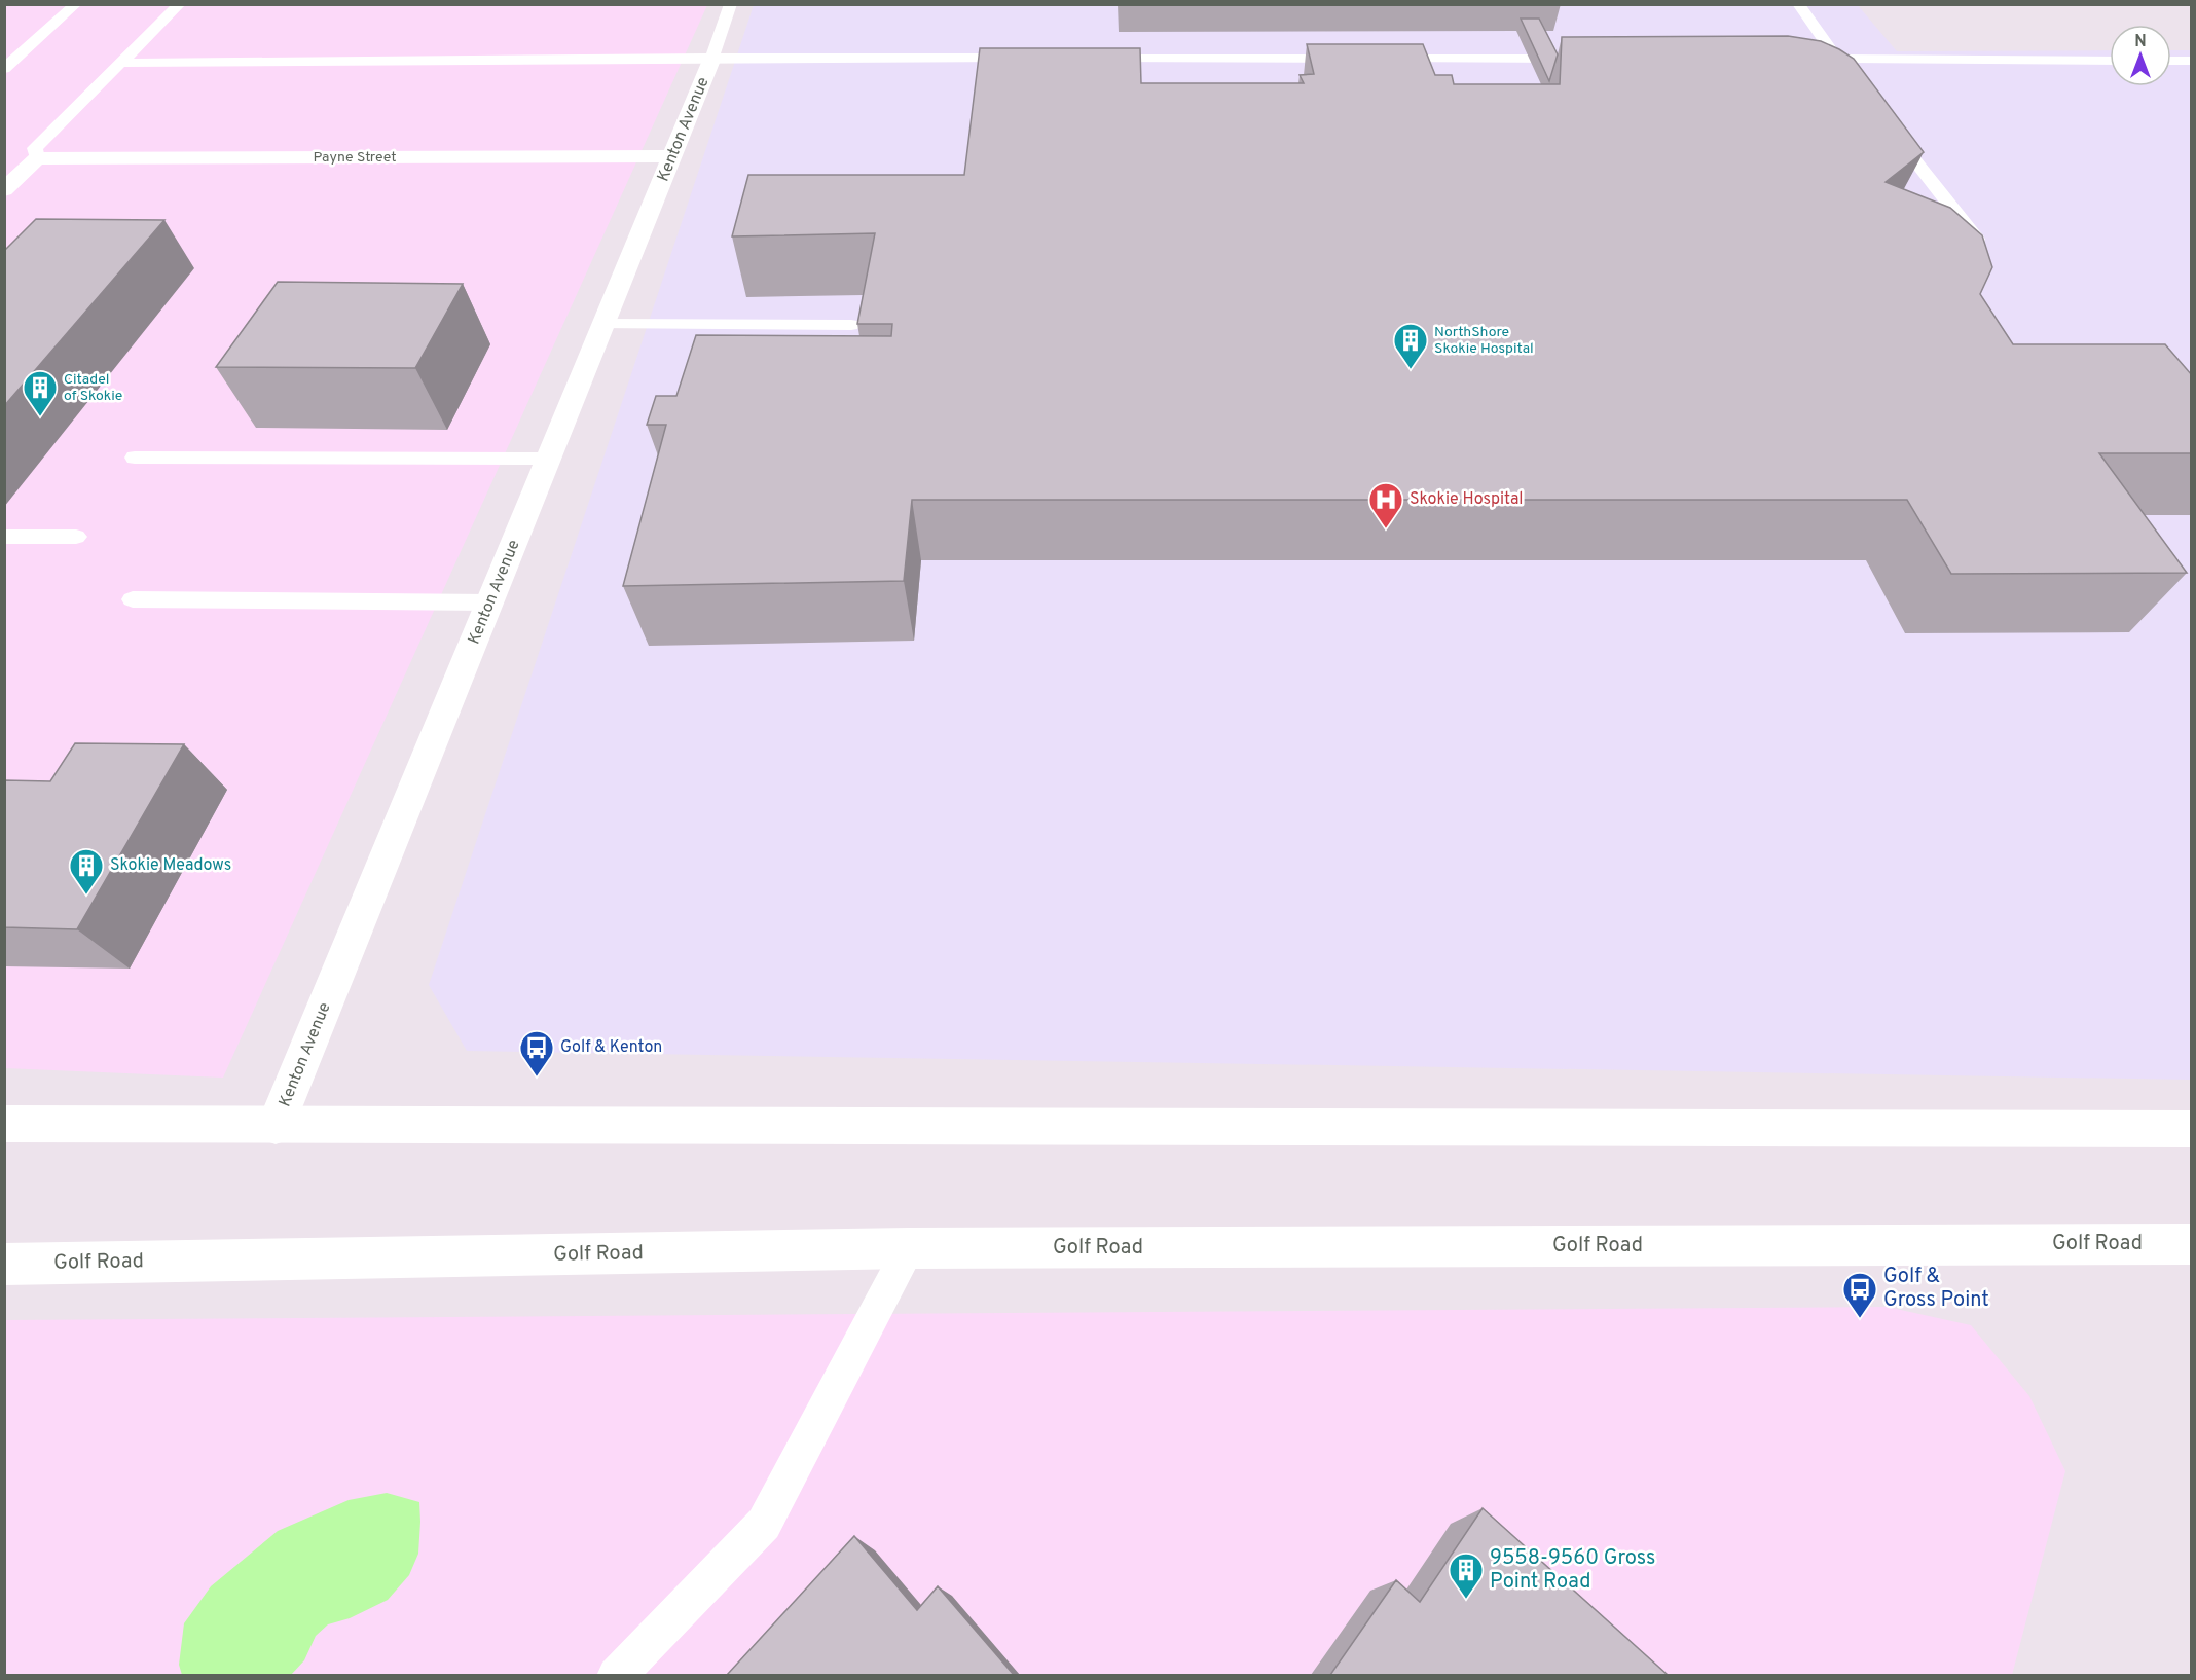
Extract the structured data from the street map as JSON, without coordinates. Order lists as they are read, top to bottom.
{
  "streets": {
    "main road": ["Kenton Avenue", "Payne Street", "Golf Road"]
  },
  "crossings": [
    ["Kenton Avenue", "Payne Street"]
  ],
  "places": {
    "building": [
      "NorthShore Skokie Hospital",
      "Citadel of Skokie",
      "Skokie Meadows",
      "9558-9560 Gross Point Road"
    ],
    "hospital": ["Skokie Hospital"],
    "bus stop": ["Golf & Kenton", "Golf & Gross Point"]
  },
  "north": "top"
}
